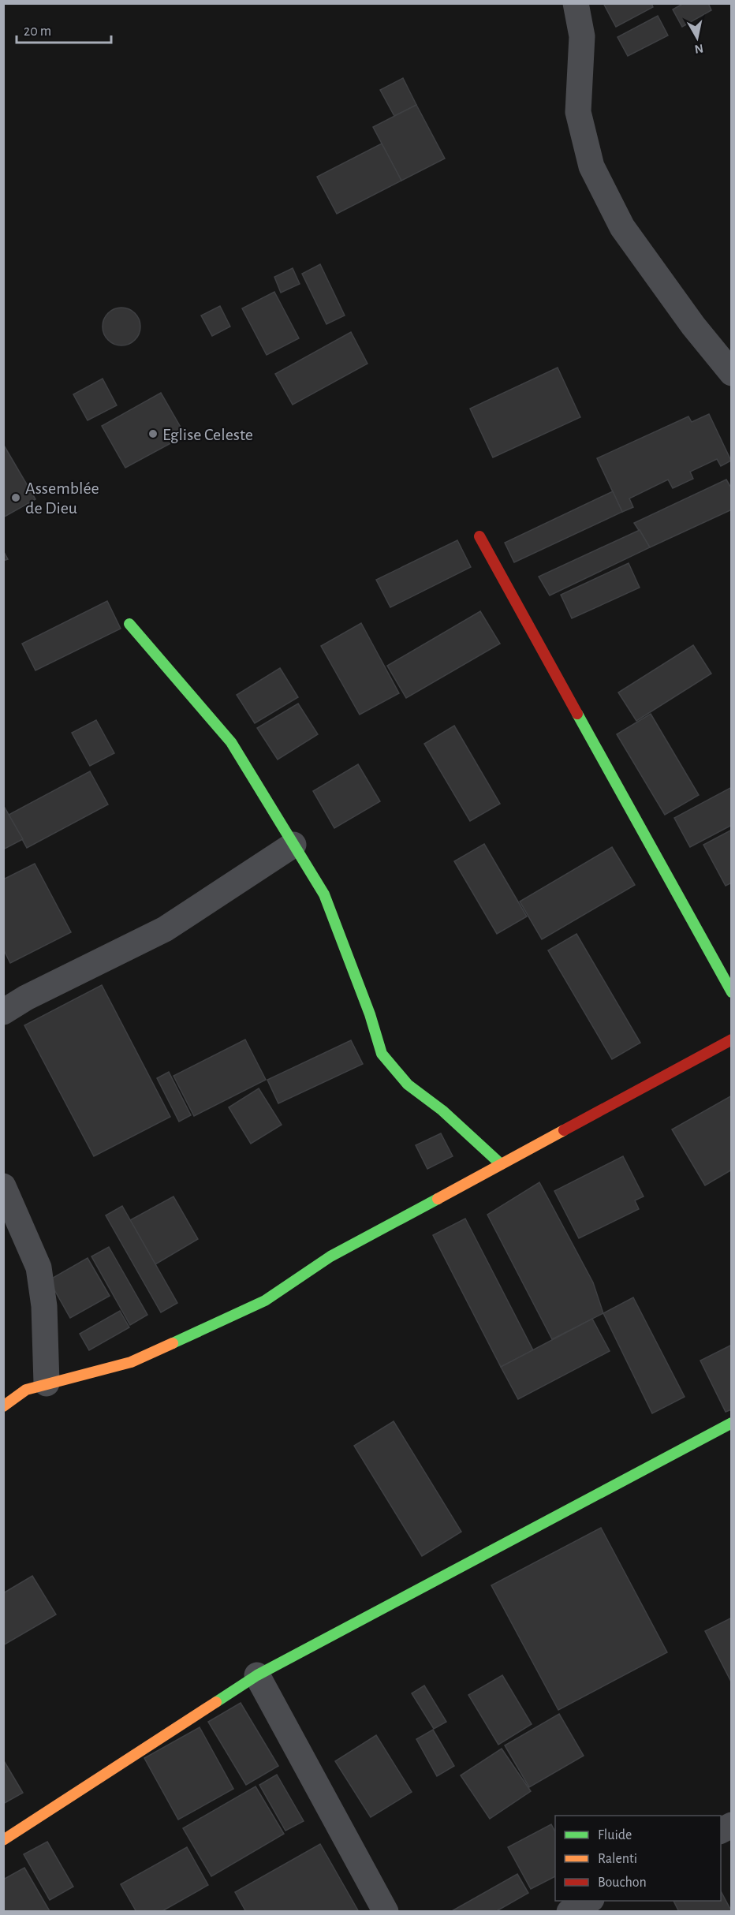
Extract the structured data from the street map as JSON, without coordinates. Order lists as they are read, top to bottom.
{
  "places": ["Eglise Celeste", "Assemblée de Dieu"],
  "legend": ["Fluide", "Ralenti", "Bouchon"],
  "scale_bar": "20 m",
  "north": "bottom"
}
